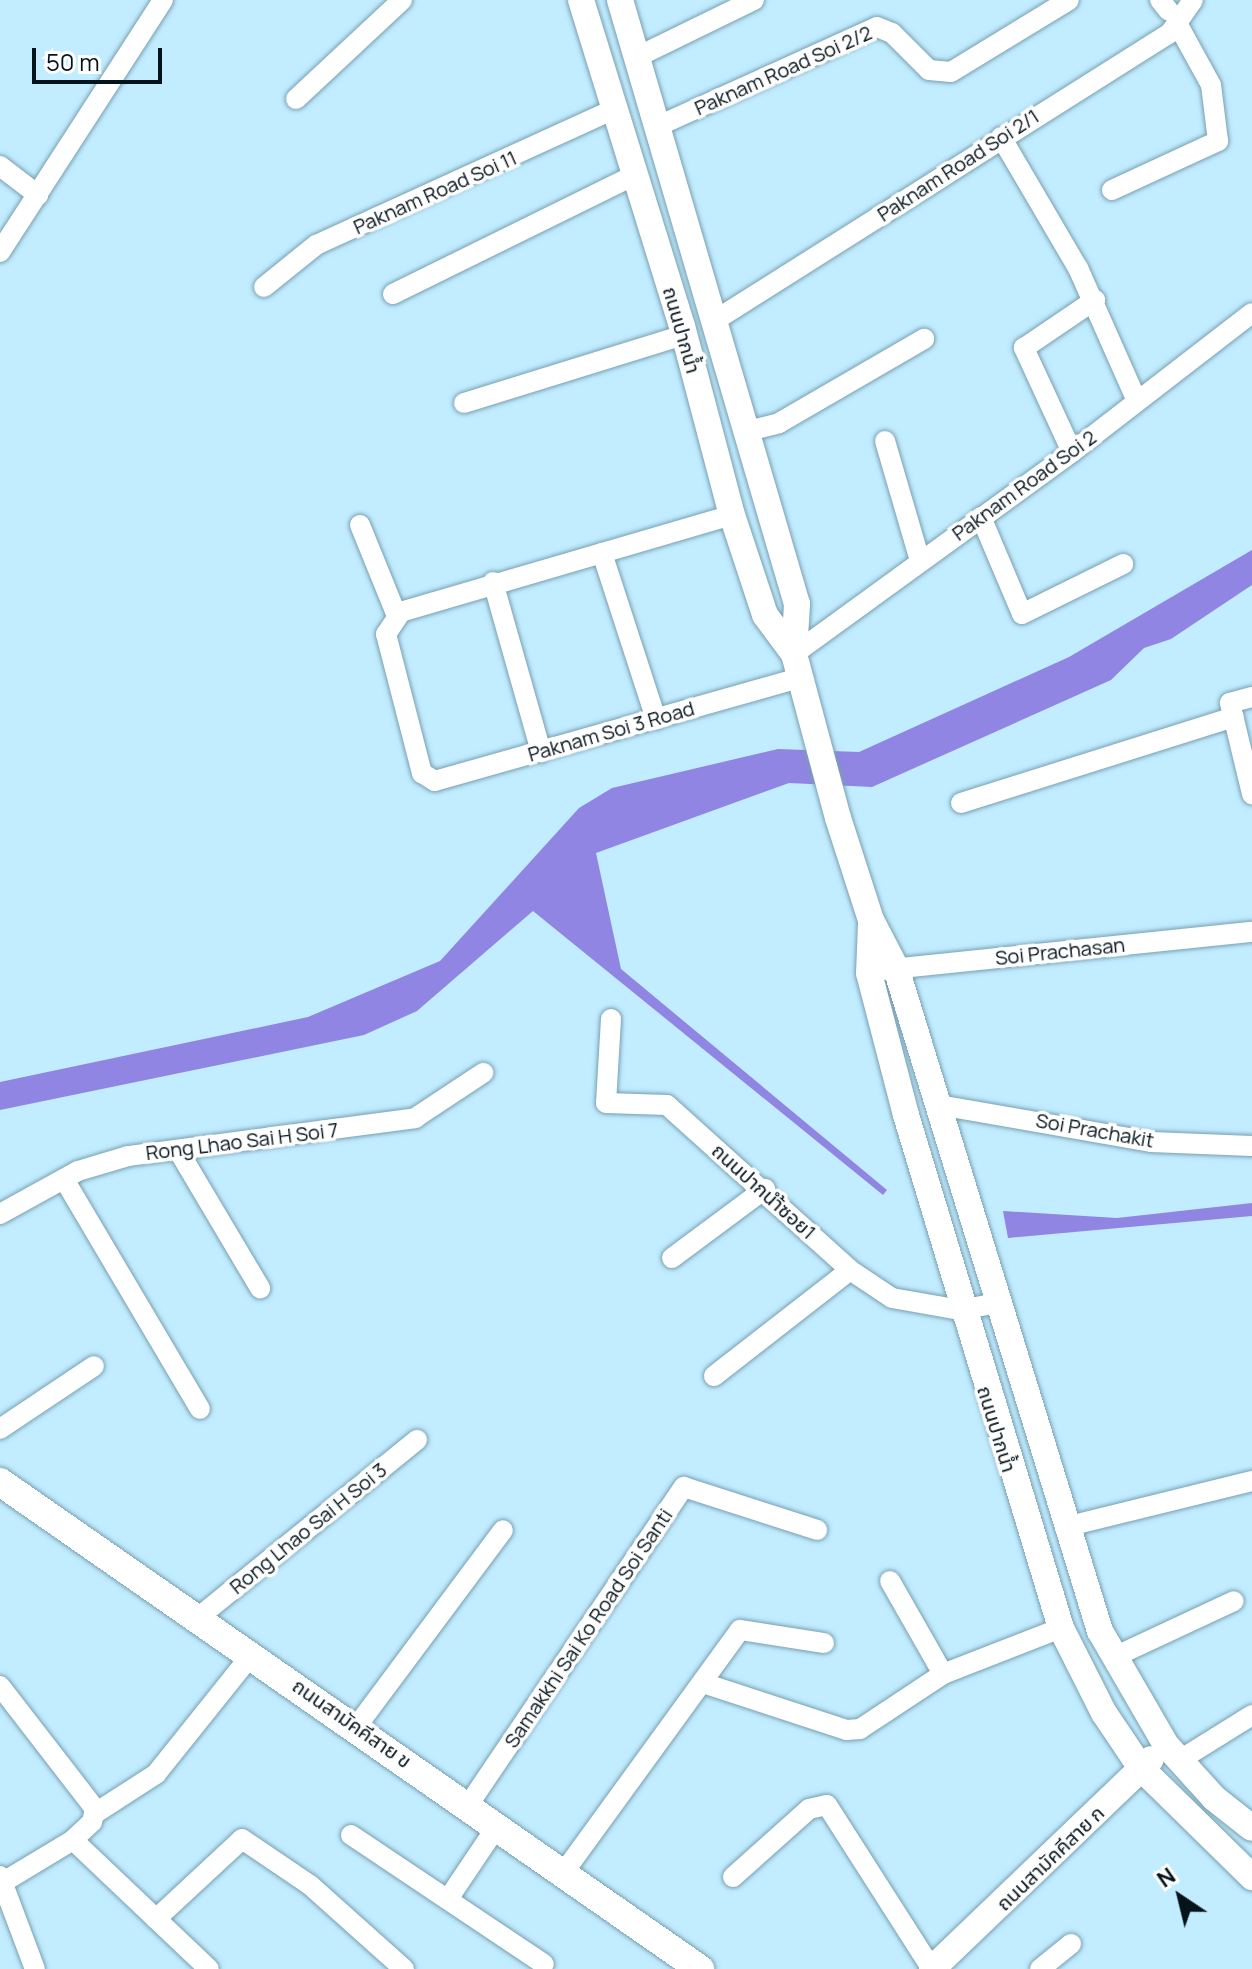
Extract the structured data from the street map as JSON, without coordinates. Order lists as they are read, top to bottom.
{
  "streets": {
    "main road": ["ถนนสามัคคีสาย ข"],
    "street": [
      "Paknam Road Soi 2/2",
      "Paknam Road Soi 2/1",
      "Paknam Road Soi 11",
      "ถนนปากน้ำ",
      "Paknam Road Soi 2",
      "Paknam Soi 3 Road",
      "Soi Prachasan",
      "Soi Prachakit",
      "Rong Lhao Sai H Soi 7",
      "ถนนปากนำ้ซอย1",
      "Rong Lhao Sai H Soi 3",
      "Samakkhi Sai Ko Road Soi Santi",
      "ถนนสามัคคีสาย ก"
    ]
  },
  "crossings": [
    ["Paknam Road Soi 2/2", "ถนนปากน้ำ"],
    ["Paknam Road Soi 2/1", "ถนนปากน้ำ"],
    ["Paknam Road Soi 11", "ถนนปากน้ำ"],
    ["ถนนปากน้ำ", "Paknam Road Soi 2"],
    ["ถนนปากน้ำ", "Paknam Soi 3 Road"],
    ["ถนนปากน้ำ", "Soi Prachasan"],
    ["ถนนปากน้ำ", "Soi Prachakit"],
    ["ถนนปากน้ำ", "ถนนปากนำ้ซอย1"],
    ["ถนนปากน้ำ", "ถนนสามัคคีสาย ก"],
    ["Paknam Road Soi 2", "Paknam Soi 3 Road"],
    ["Rong Lhao Sai H Soi 3", "ถนนสามัคคีสาย ข"],
    ["Samakkhi Sai Ko Road Soi Santi", "ถนนสามัคคีสาย ข"]
  ],
  "scale_bar": "50 m",
  "north": "top left"
}
